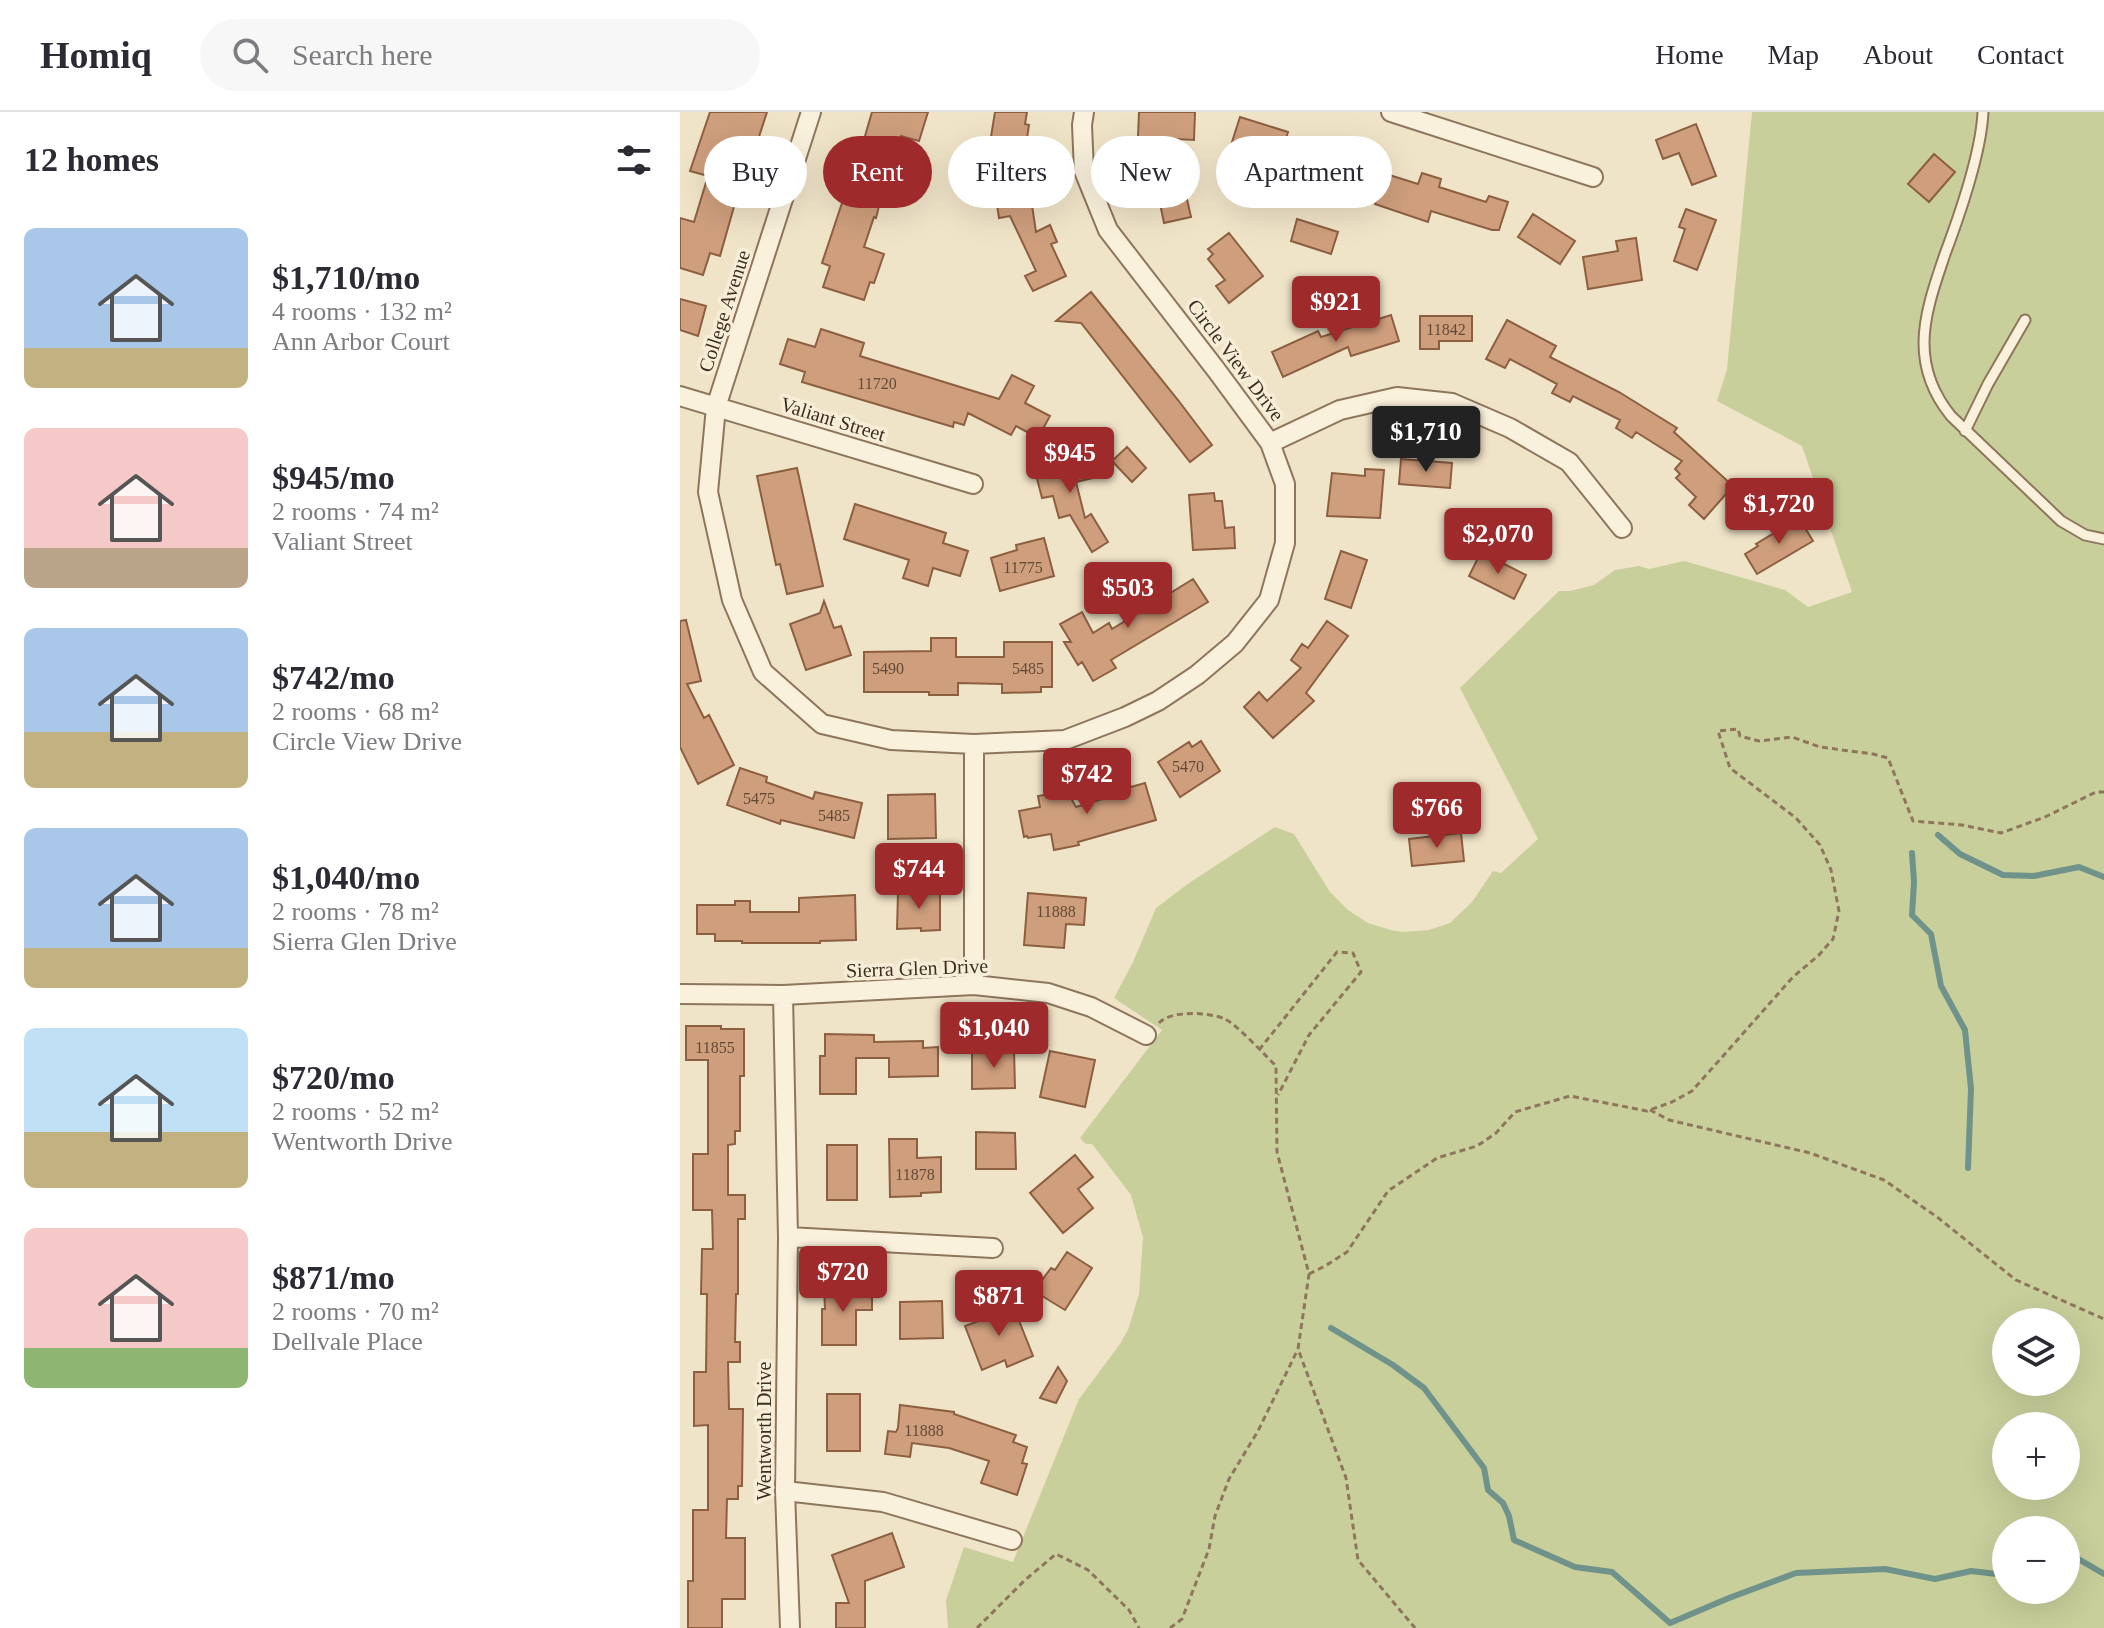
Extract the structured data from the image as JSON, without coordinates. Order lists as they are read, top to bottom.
{
  "streets": {
    "street": [
      "College Avenue",
      "Circle View Drive",
      "Valiant Street",
      "Sierra Glen Drive",
      "Wentworth Drive"
    ]
  },
  "crossings": [
    ["College Avenue", "Circle View Drive"],
    ["College Avenue", "Valiant Street"],
    ["Sierra Glen Drive", "Wentworth Drive"]
  ],
  "house_numbers": [
    "11842",
    "11720",
    "11775",
    "5490",
    "5485",
    "5470",
    "5475",
    "5485",
    "11888",
    "11855",
    "11878",
    "11888"
  ],
  "page": {
    "header": "Homiq",
    "search": "Search here",
    "nav": [
      "Home",
      "Map",
      "About",
      "Contact"
    ],
    "heading": "12 homes",
    "chip": [
      "Buy",
      "Rent",
      "Filters",
      "New",
      "Apartment"
    ],
    "list": [
      {
        "name": "$1,710/mo",
        "note": "4 rooms · 132 m² · Ann Arbor Court"
      },
      {
        "name": "$945/mo",
        "note": "2 rooms · 74 m² · Valiant Street"
      },
      {
        "name": "$742/mo",
        "note": "2 rooms · 68 m² · Circle View Drive"
      },
      {
        "name": "$1,040/mo",
        "note": "2 rooms · 78 m² · Sierra Glen Drive"
      },
      {
        "name": "$720/mo",
        "note": "2 rooms · 52 m² · Wentworth Drive"
      },
      {
        "name": "$871/mo",
        "note": "2 rooms · 70 m² · Dellvale Place"
      }
    ],
    "price": [
      "$921",
      "$1,710",
      "$945",
      "$1,720",
      "$2,070",
      "$503",
      "$742",
      "$766",
      "$744",
      "$1,040",
      "$720",
      "$871"
    ],
    "map_buttons": ["+", "−"]
  }
}
